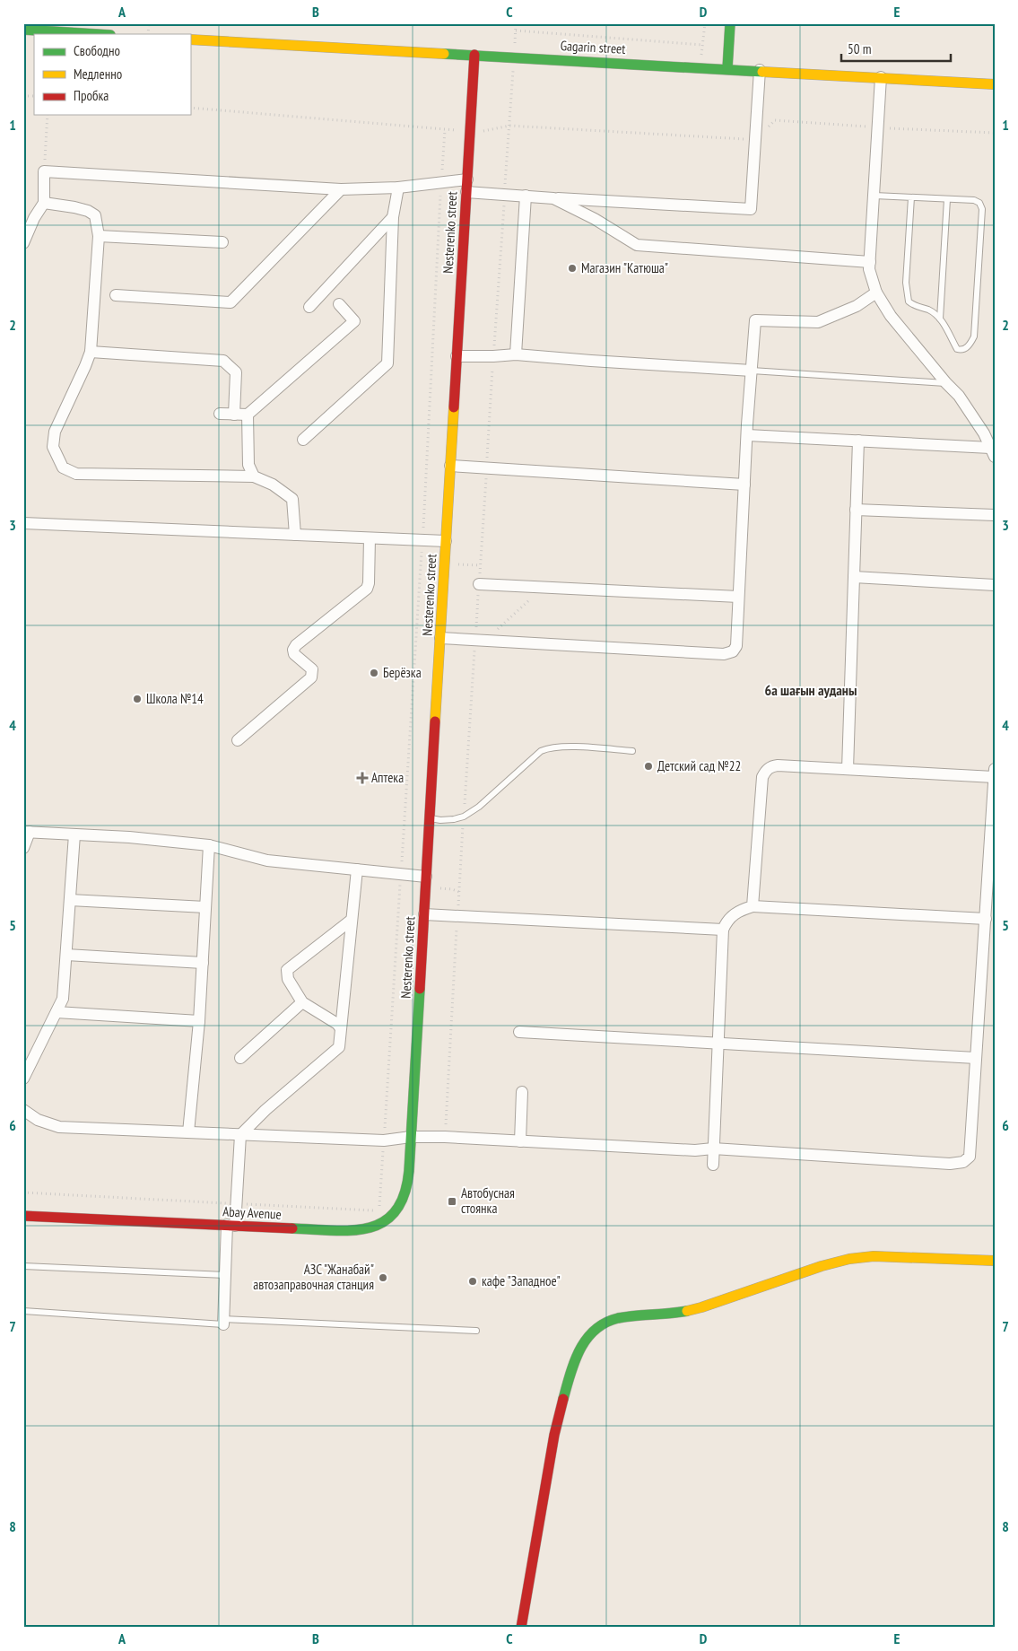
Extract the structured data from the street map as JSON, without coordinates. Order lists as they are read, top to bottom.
{
  "streets": {
    "main road": ["Gagarin street", "Nesterenko street", "Abay Avenue"]
  },
  "crossings": [
    ["Gagarin street", "Nesterenko street"],
    ["Nesterenko street", "Abay Avenue"]
  ],
  "districts": ["6а шағын ауданы"],
  "places": {
    "other": [
      "Магазин \"Катюша\"",
      "Берёзка",
      "Школа №14",
      "Детский сад №22",
      "АЗС \"Жанабай\" автозаправочная станция",
      "кафе \"Западное\""
    ],
    "health": ["Аптека"],
    "transit": ["Автобусная стоянка"]
  },
  "legend": ["Свободно", "Медленно", "Пробка"],
  "scale_bar": "50 m",
  "grid": {
    "columns": [
      "A",
      "B",
      "C",
      "D",
      "E"
    ],
    "rows": [
      "1",
      "2",
      "3",
      "4",
      "5",
      "6",
      "7",
      "8"
    ]
  }
}
